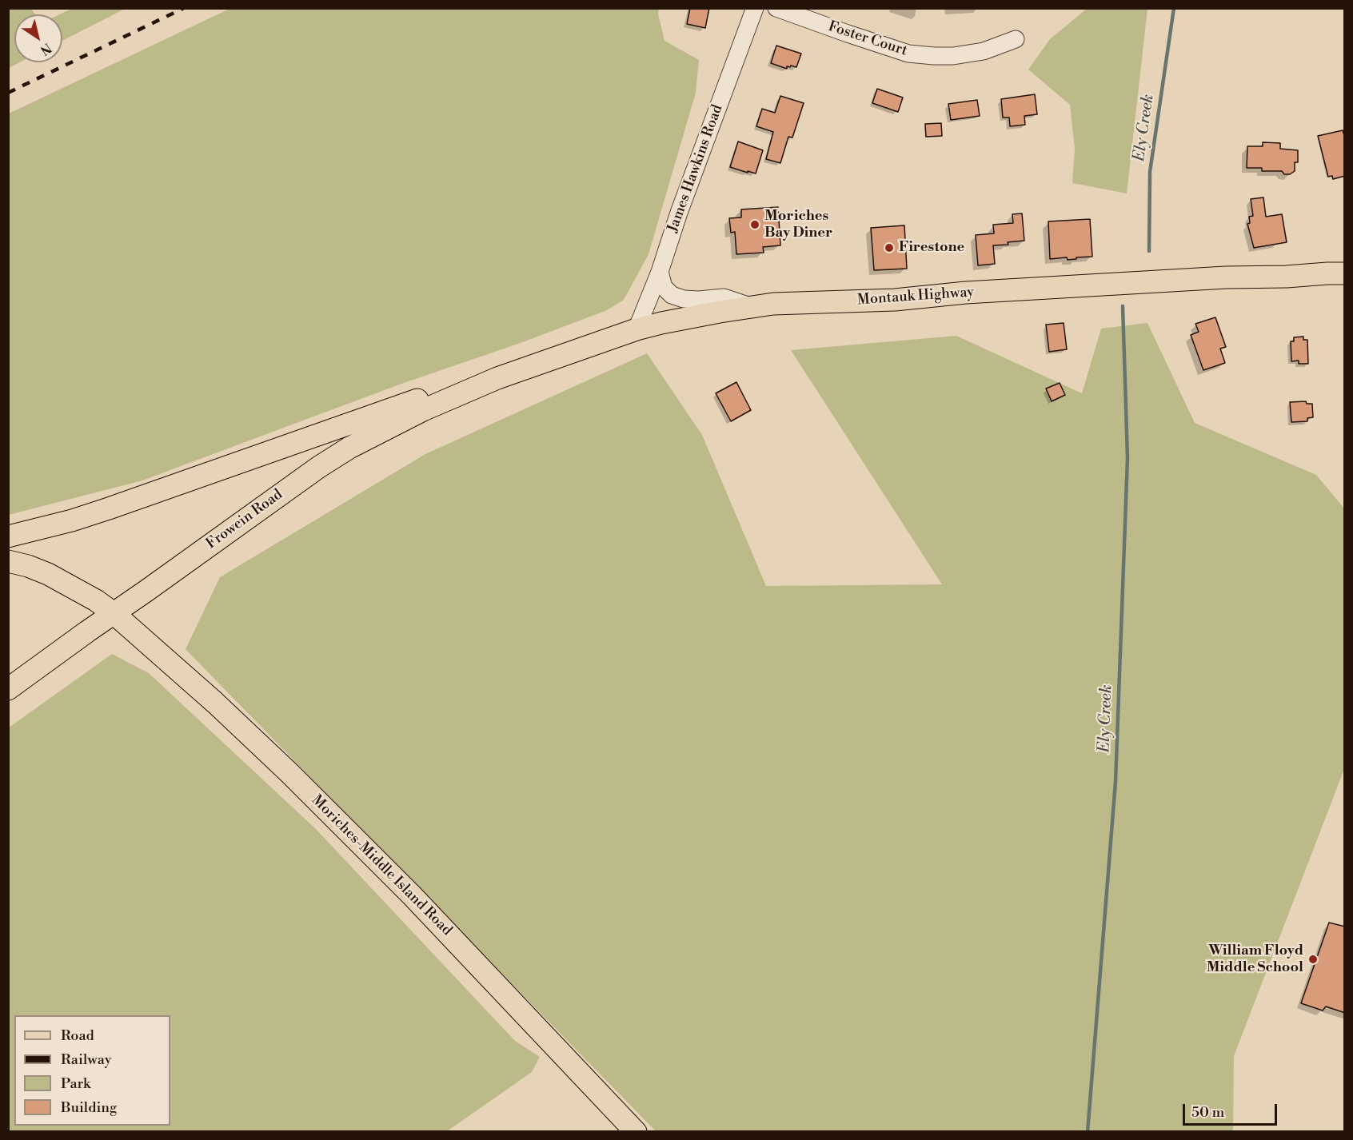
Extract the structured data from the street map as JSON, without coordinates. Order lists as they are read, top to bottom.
{
  "streets": {
    "main road": ["Montauk Highway", "Frowein Road", "Moriches-Middle Island Road"],
    "street": ["Foster Court", "James Hawkins Road"]
  },
  "crossings": [
    ["James Hawkins Road", "Montauk Highway"],
    ["Montauk Highway", "Frowein Road"],
    ["Frowein Road", "Moriches-Middle Island Road"]
  ],
  "water": ["Ely Creek"],
  "places": ["Moriches Bay Diner", "Firestone", "William Floyd Middle School"],
  "legend": [
    "Road",
    "Railway",
    "Park",
    "Building"
  ],
  "scale_bar": "50 m",
  "north": "bottom right"
}
